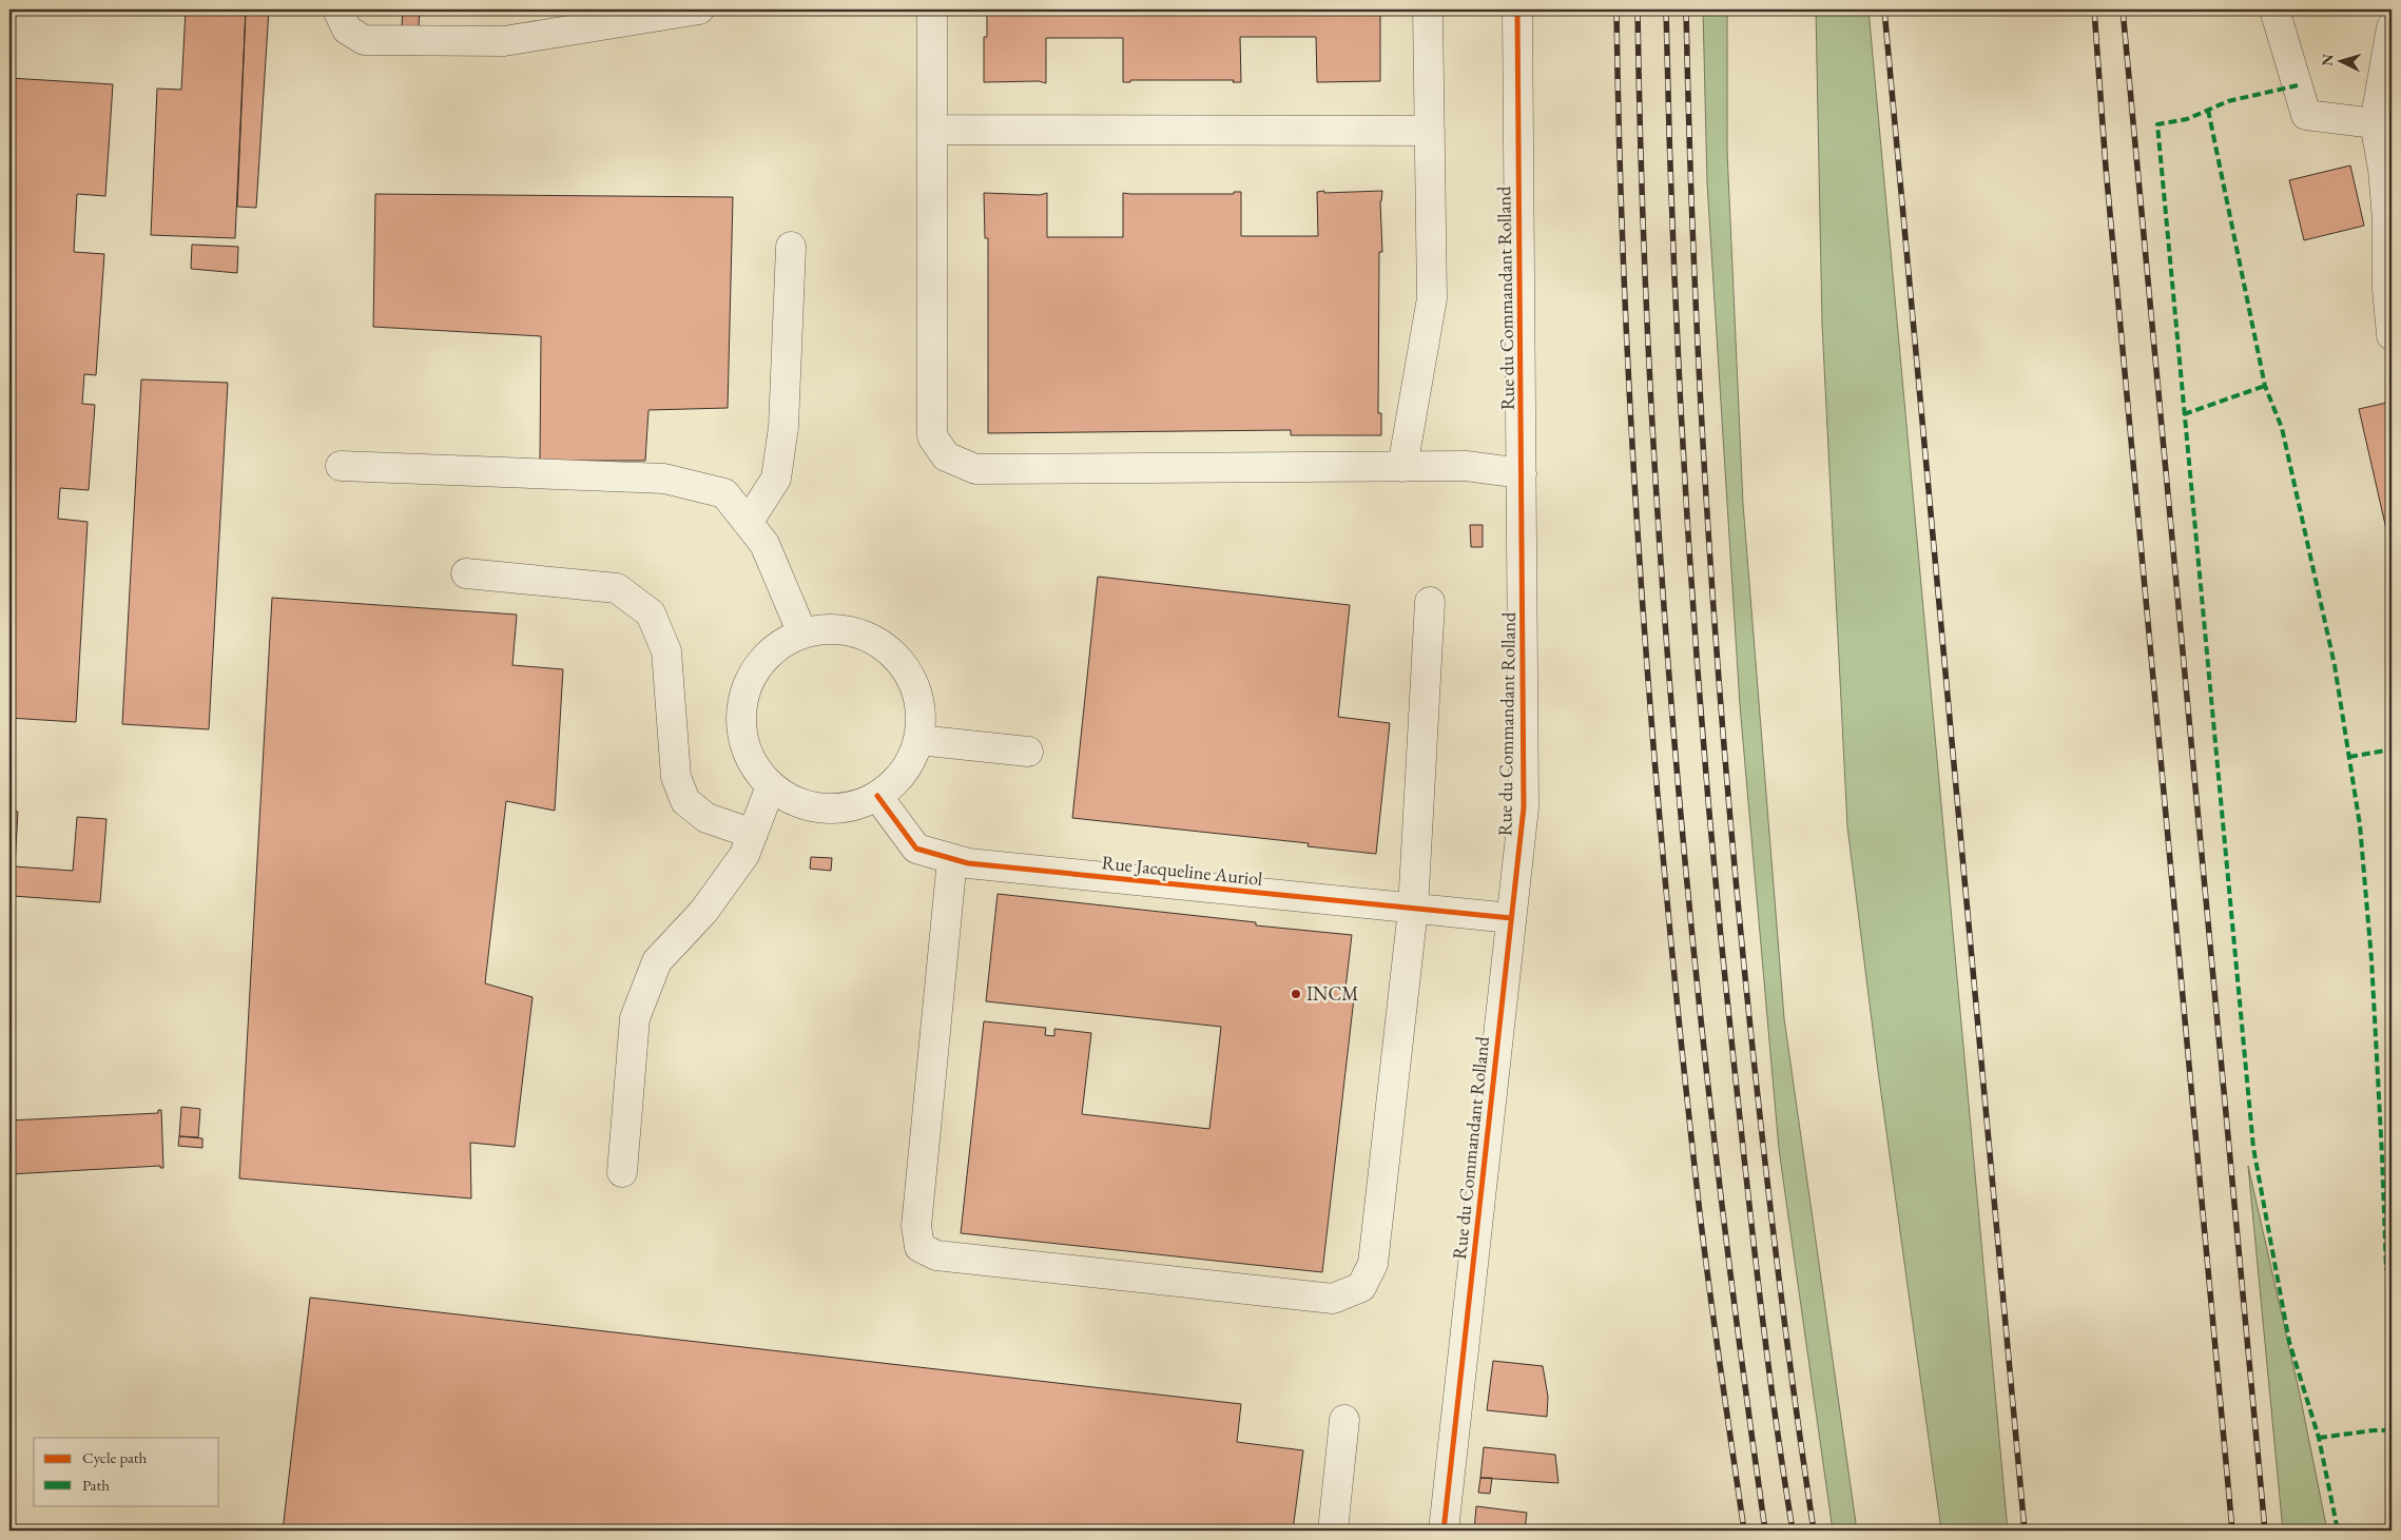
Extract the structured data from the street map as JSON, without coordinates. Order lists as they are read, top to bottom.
{
  "streets": {
    "street": ["Rue du Commandant Rolland", "Rue Jacqueline Auriol"]
  },
  "crossings": [
    ["Rue du Commandant Rolland", "Rue Jacqueline Auriol"]
  ],
  "places": ["INCM"],
  "legend": ["Cycle path", "Path"],
  "north": "left"
}
